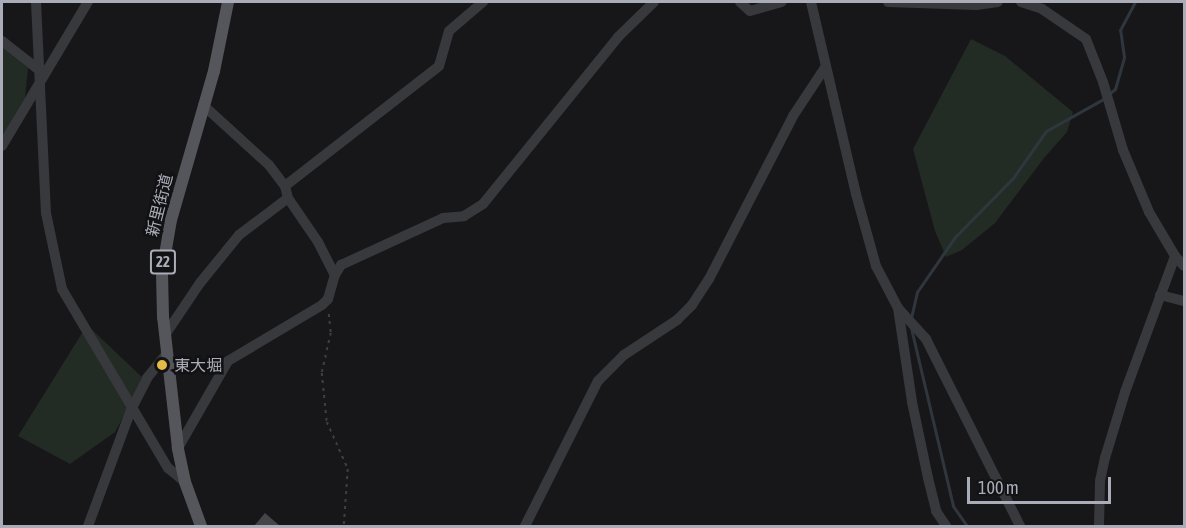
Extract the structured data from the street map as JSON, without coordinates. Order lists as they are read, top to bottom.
{
  "streets": {
    "main road": ["新里街道", "22"]
  },
  "places": ["東大堀"],
  "scale_bar": "100 m"
}
